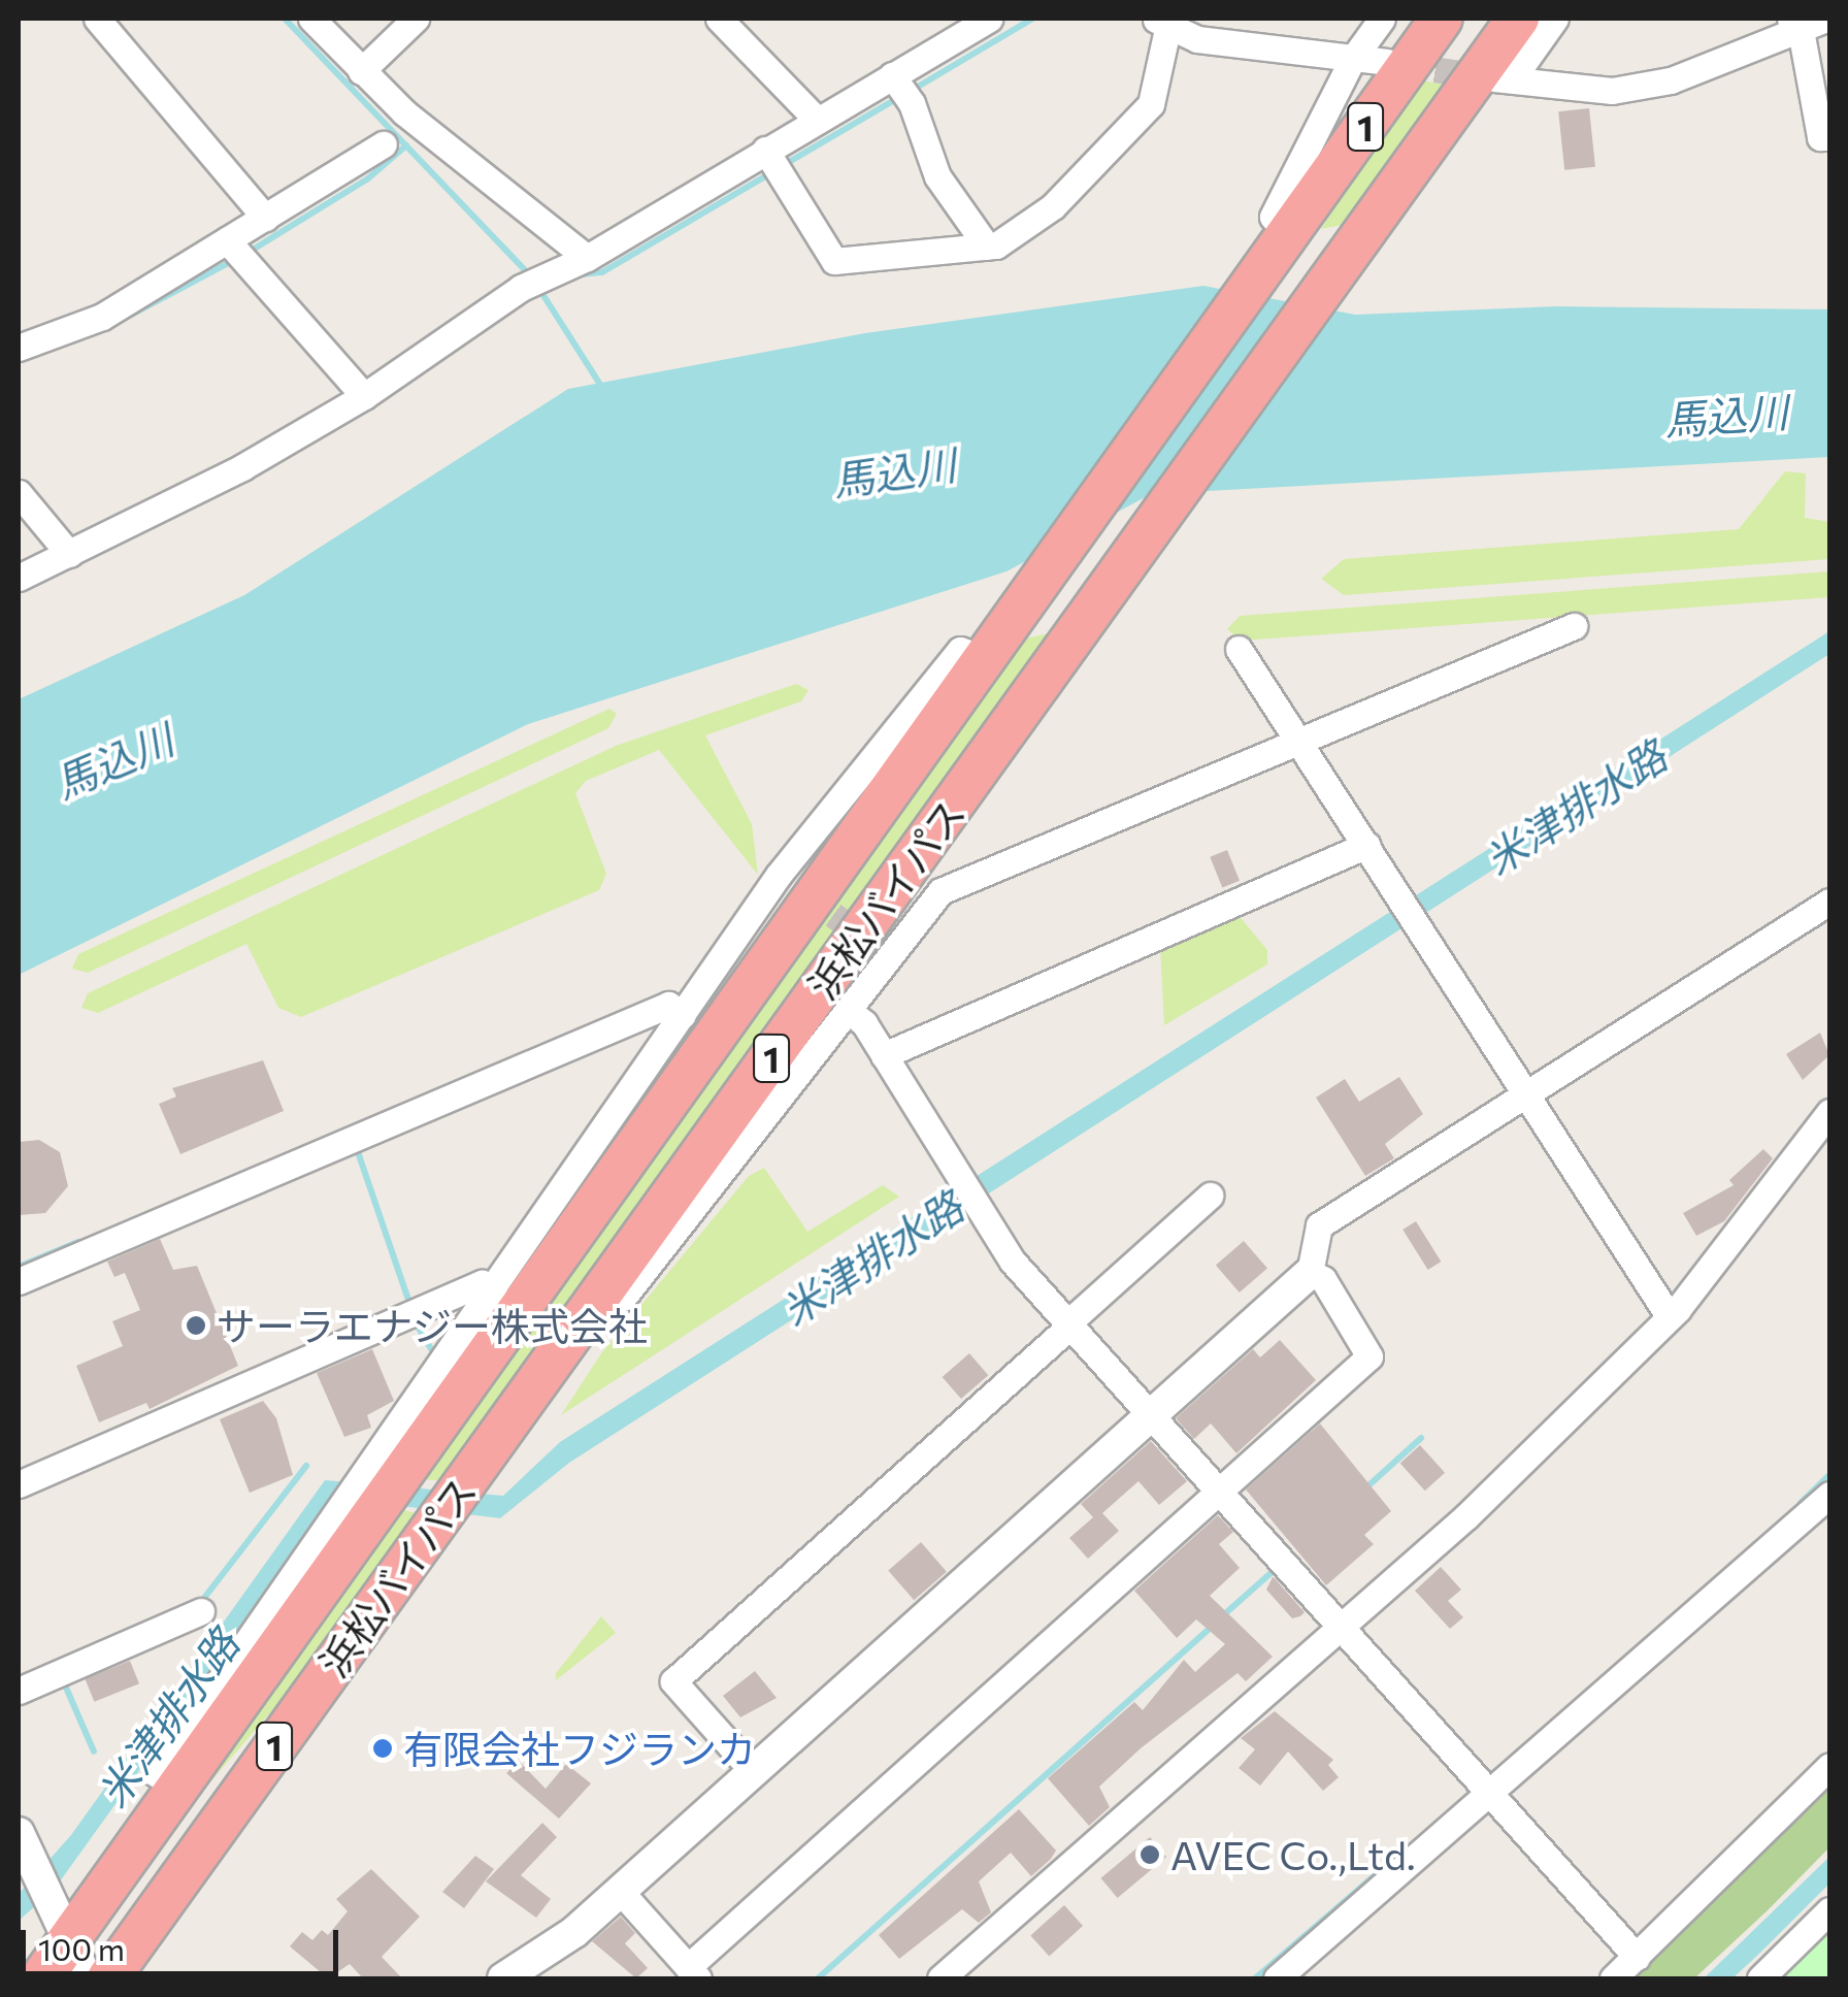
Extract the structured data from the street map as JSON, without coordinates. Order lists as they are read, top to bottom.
{
  "streets": {
    "highway": ["1", "浜松バイパス"]
  },
  "water": ["馬込川", "米津排水路"],
  "places": ["サーラエナジー株式会社", "有限会社フジランカ", "AVEC Co.,Ltd."],
  "scale_bar": "100 m"
}
